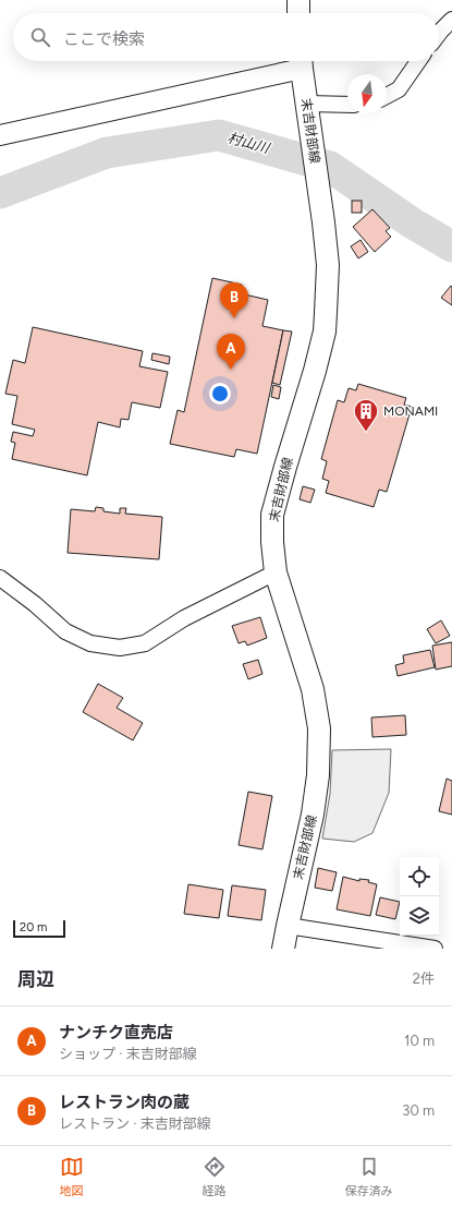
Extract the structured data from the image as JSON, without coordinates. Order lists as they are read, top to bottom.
{
  "streets": {
    "main road": ["末吉財部線"]
  },
  "water": ["村山川"],
  "places": {
    "building": ["MONAMI"]
  },
  "scale_bar": "20 m",
  "north": "bottom",
  "page": {
    "search": "ここで検索",
    "pins": ["B", "A"],
    "scale": "20 m",
    "heading": ["周辺", "2件"],
    "list": [
      {
        "mark": "A",
        "name": "ナンチク直売店",
        "note": "ショップ · 末吉財部線",
        "value": "10 m"
      },
      {
        "mark": "B",
        "name": "レストラン肉の蔵",
        "note": "レストラン · 末吉財部線",
        "value": "30 m"
      }
    ],
    "nav": ["地図", "経路", "保存済み"]
  }
}
